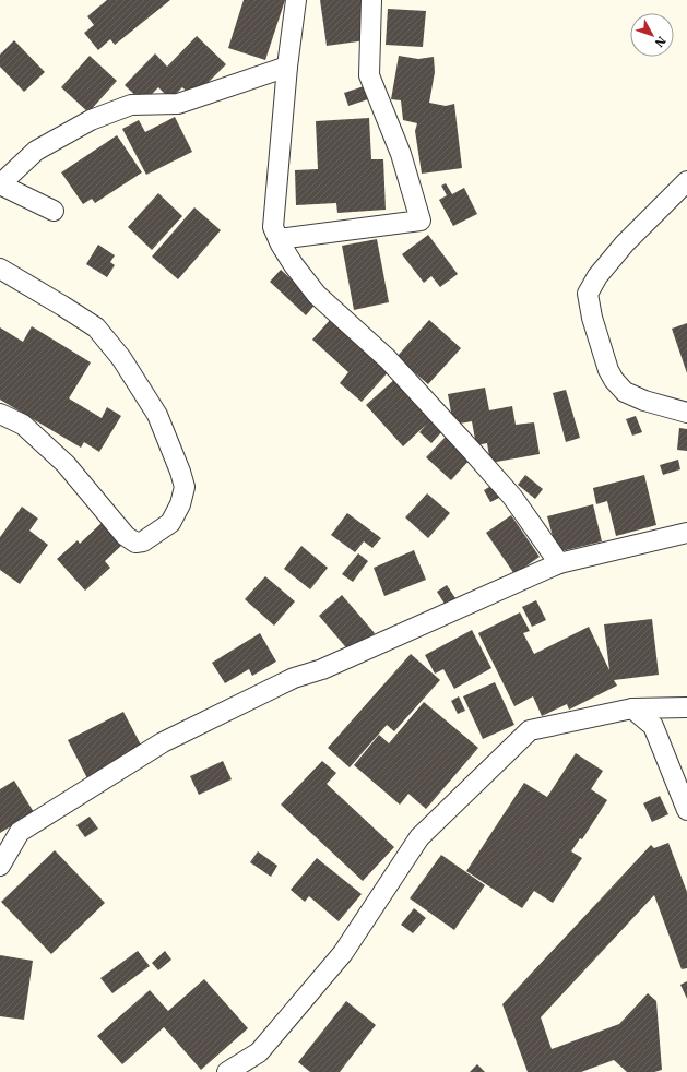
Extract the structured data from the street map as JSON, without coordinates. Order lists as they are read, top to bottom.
{
  "north": "bottom right"
}
